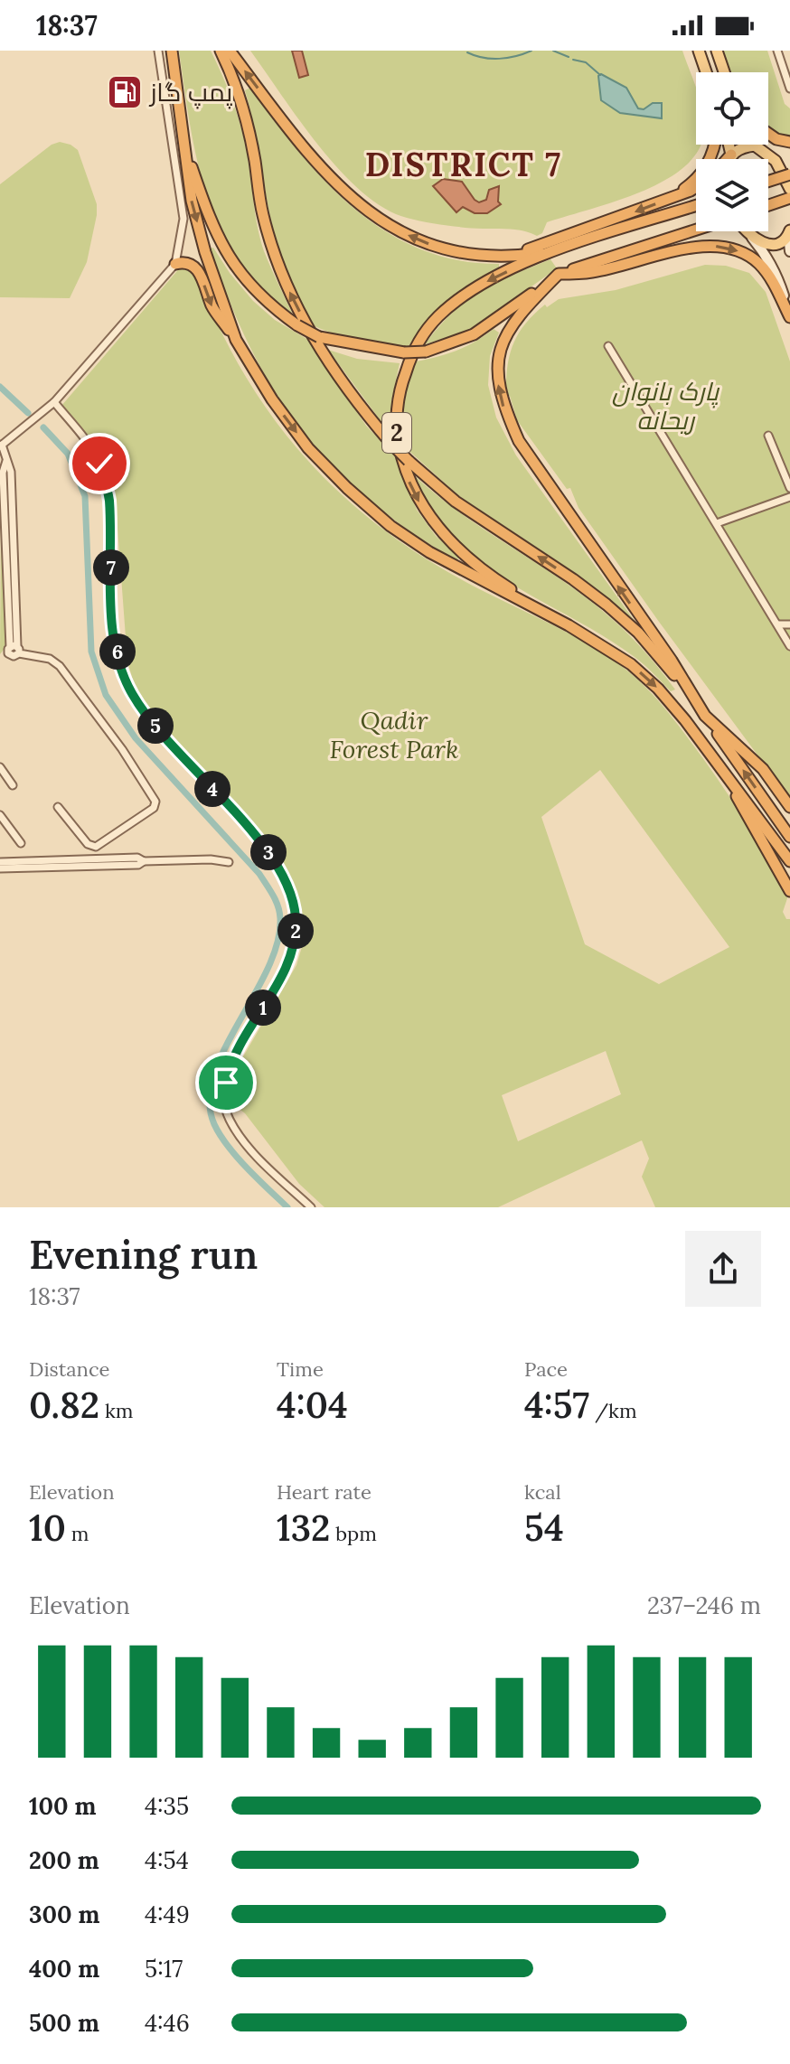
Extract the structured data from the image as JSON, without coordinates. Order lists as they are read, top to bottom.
{
  "streets": {
    "highway": ["2"]
  },
  "districts": ["DISTRICT 7"],
  "parks": ["پارک بانوان ریحانه", "Qadir Forest Park"],
  "places": {
    "fuel station": ["پمپ گاز"]
  },
  "page": {
    "status": "18:37",
    "pins": [
      "7",
      "6",
      "5",
      "4",
      "3",
      "2",
      "1"
    ],
    "heading": ["Evening run", "18:37"],
    "stats": [
      ["Distance", "0.82 km"],
      ["Time", "4:04"],
      ["Pace", "4:57 /km"],
      ["Elevation", "10 m"],
      ["Heart rate", "132 bpm"],
      ["kcal", "54"]
    ],
    "chart": ["Elevation", "237–246 m"],
    "list": [
      {
        "name": "100 m",
        "note": "4:35"
      },
      {
        "name": "200 m",
        "note": "4:54"
      },
      {
        "name": "300 m",
        "note": "4:49"
      },
      {
        "name": "400 m",
        "note": "5:17"
      },
      {
        "name": "500 m",
        "note": "4:46"
      }
    ]
  }
}
